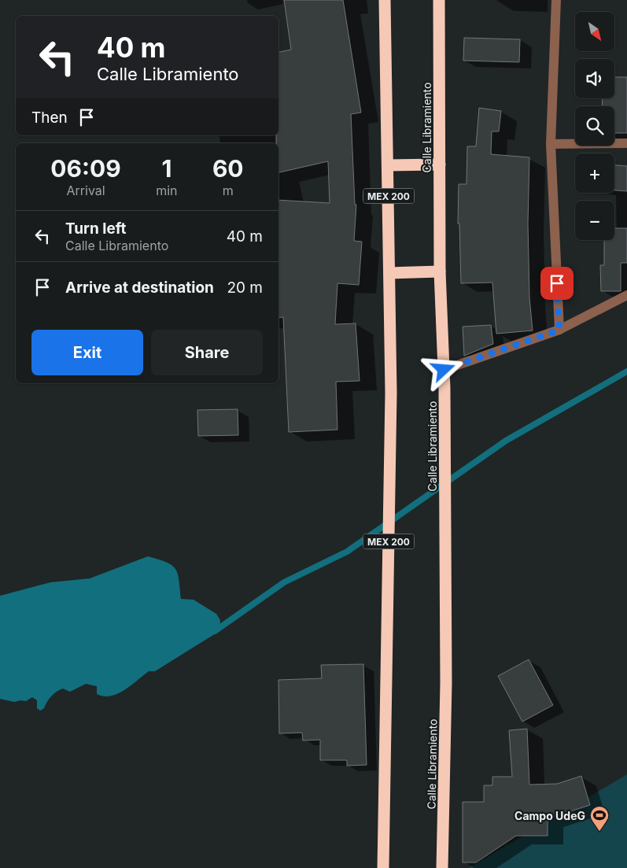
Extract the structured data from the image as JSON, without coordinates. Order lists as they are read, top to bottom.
{
  "streets": {
    "highway": ["Calle Libramiento", "MEX 200"]
  },
  "places": {
    "sports": ["Campo UdeG"]
  },
  "north": "bottom right",
  "page": {
    "map_buttons": ["+", "−"],
    "turn": ["40 m", "Calle Libramiento"],
    "then": "Then",
    "eta": [
      "06:09",
      "Arrival",
      "1",
      "min",
      "60",
      "m"
    ],
    "list": [
      {
        "name": "Turn left",
        "note": "Calle Libramiento",
        "value": "40 m"
      },
      {
        "name": "Arrive at destination",
        "value": "20 m"
      }
    ],
    "buttons": ["Exit", "Share"]
  }
}
